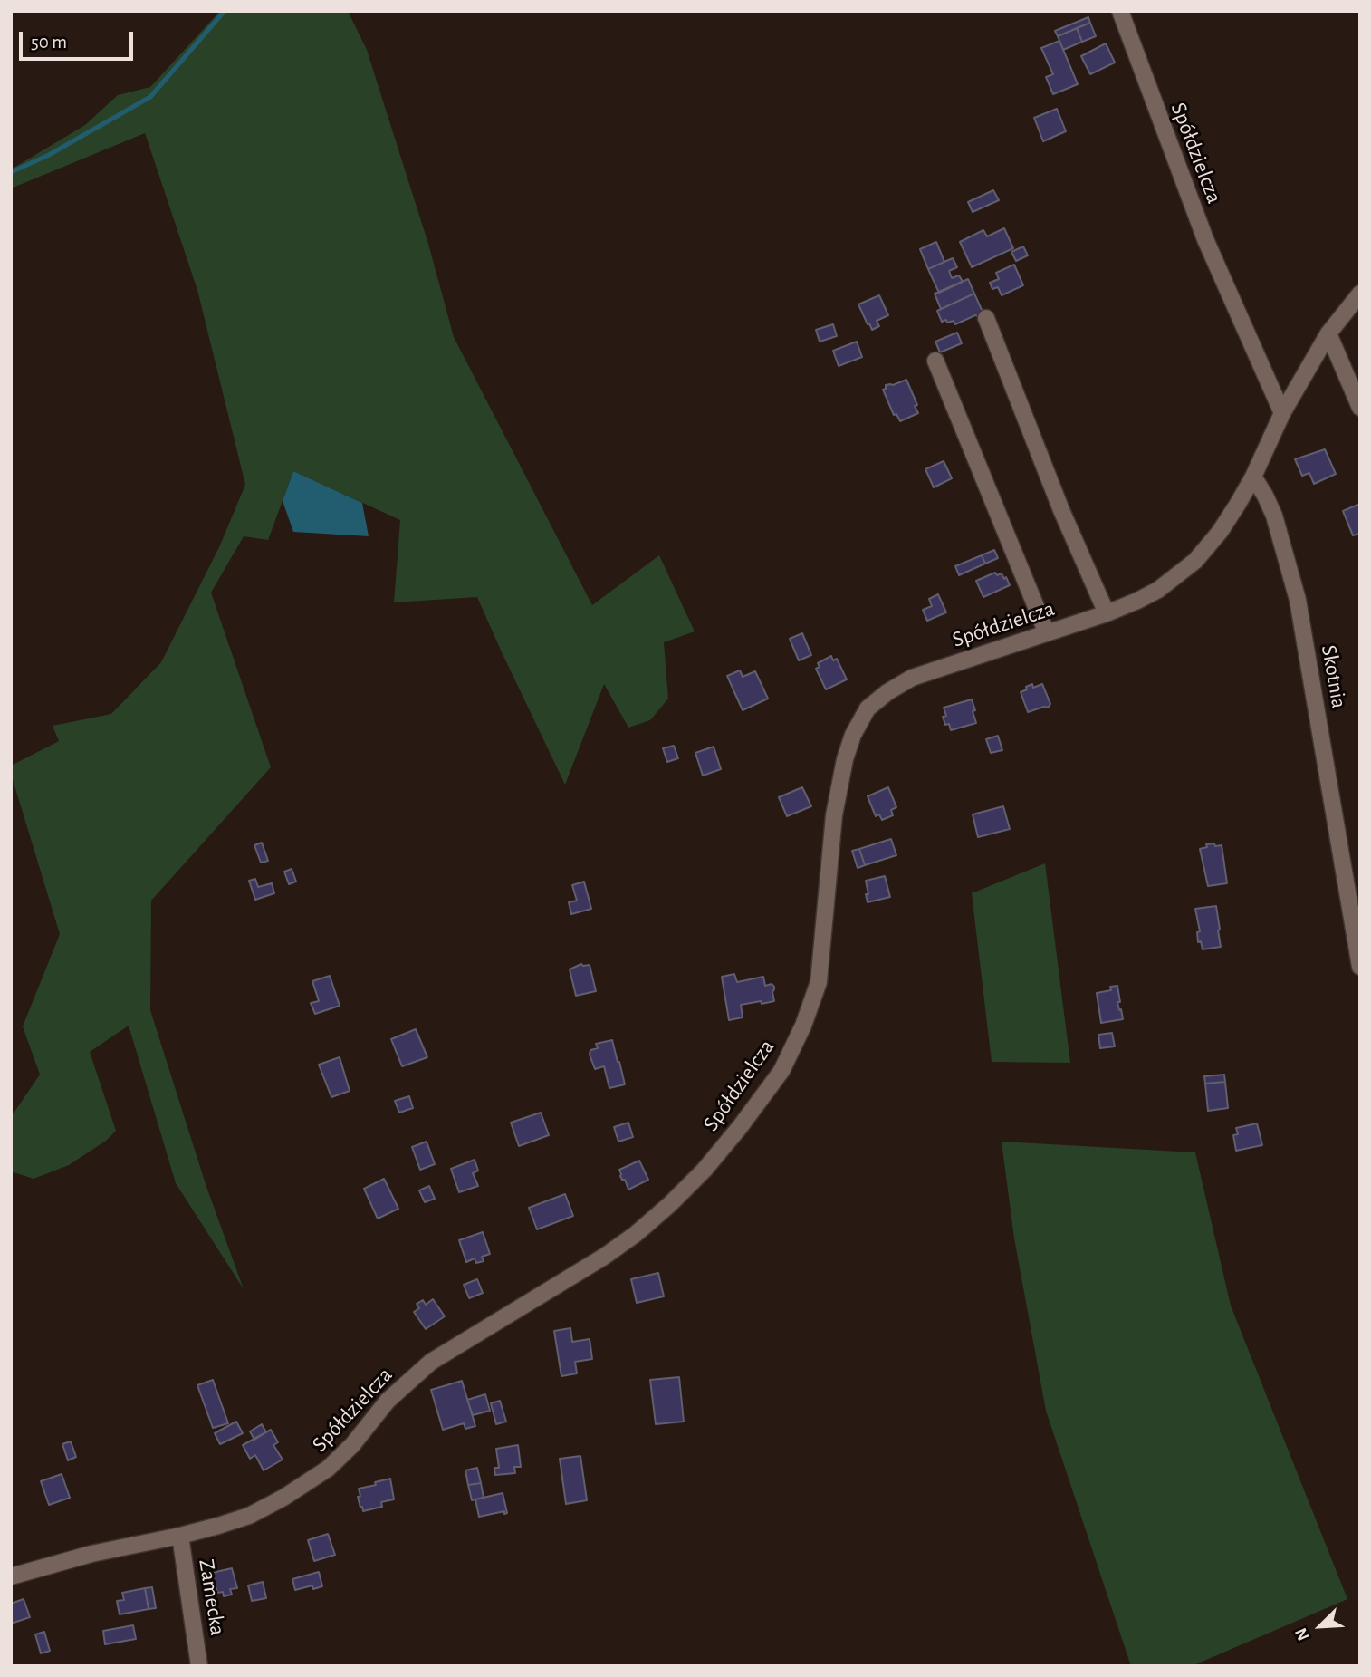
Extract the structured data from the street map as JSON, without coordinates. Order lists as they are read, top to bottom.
{
  "streets": {
    "street": ["Spółdzielcza", "Skotnia", "Zamecka"]
  },
  "crossings": [
    ["Spółdzielcza", "Skotnia"],
    ["Spółdzielcza", "Zamecka"]
  ],
  "scale_bar": "50 m",
  "north": "bottom left"
}
